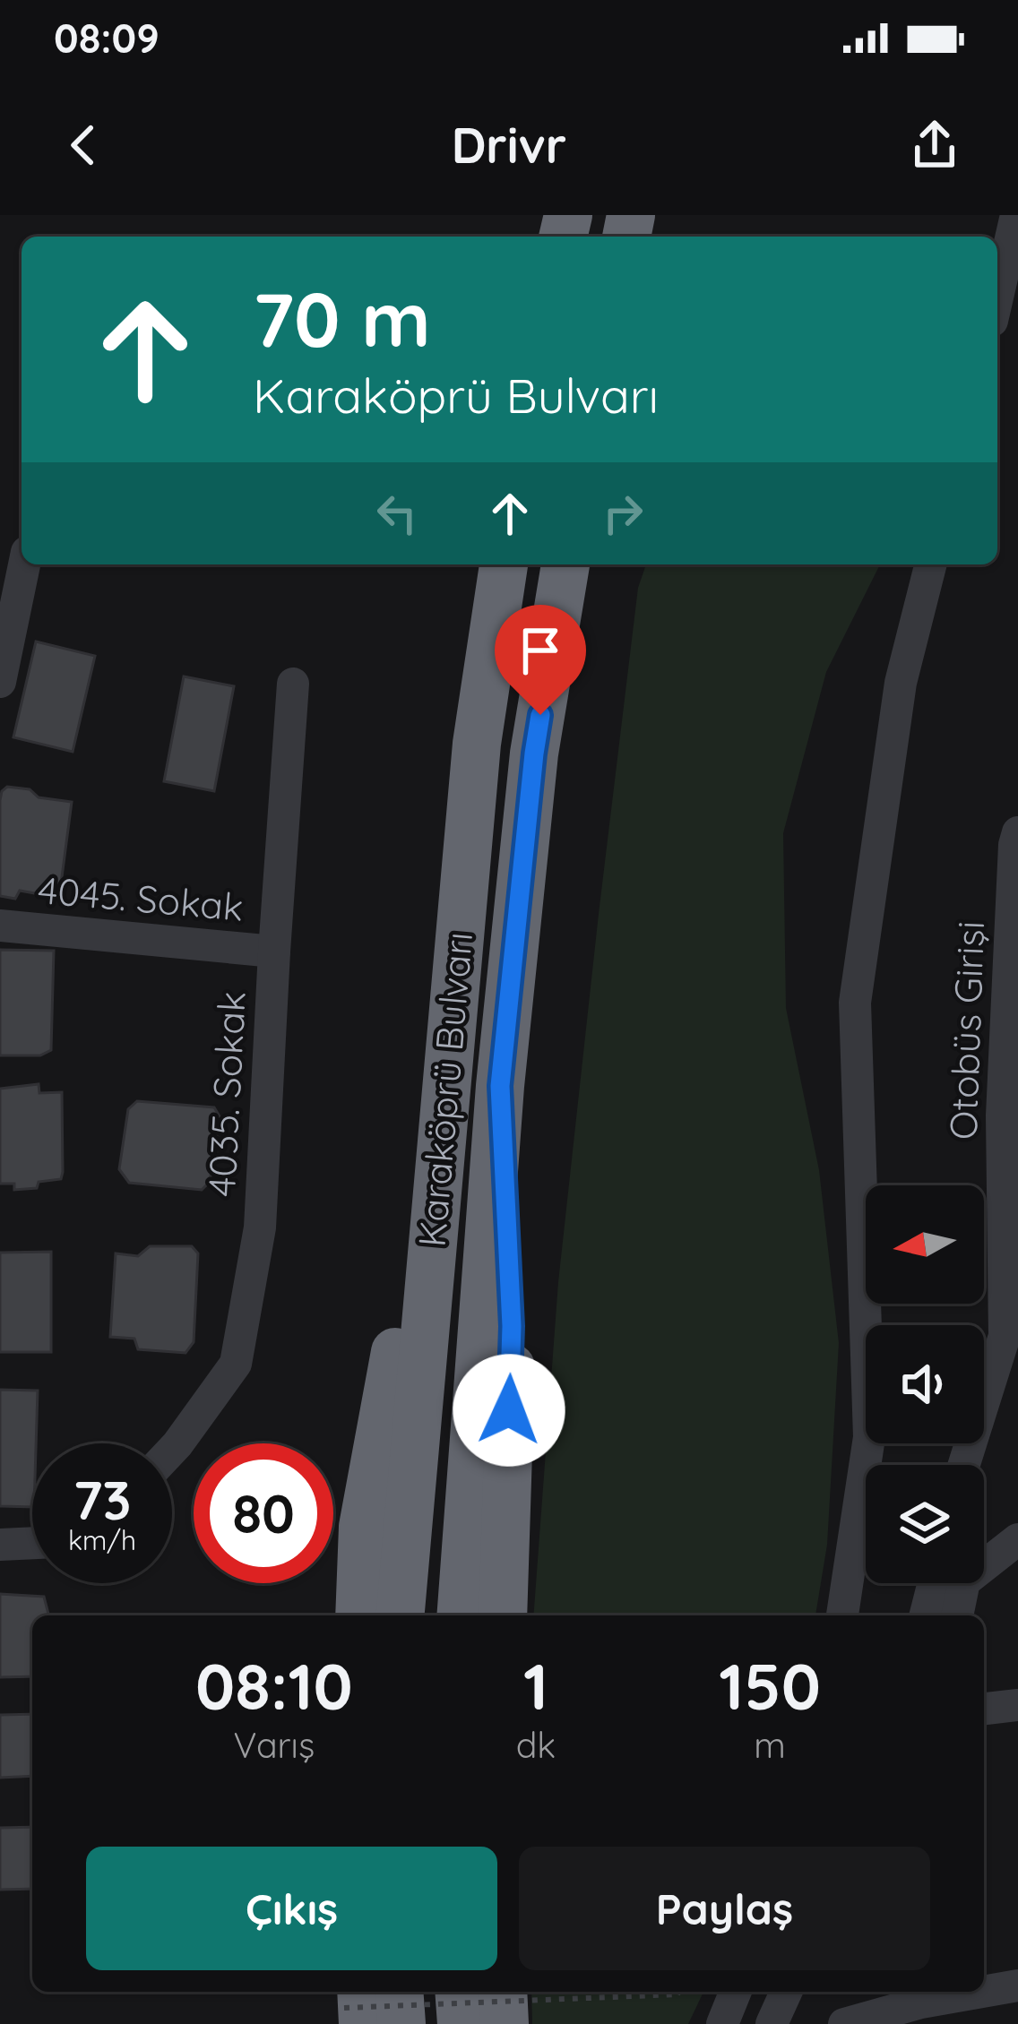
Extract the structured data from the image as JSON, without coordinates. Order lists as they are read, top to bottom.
{
  "streets": {
    "highway": ["Karaköprü Bulvarı"],
    "street": ["4045. Sokak", "Otobüs Girişi", "4035. Sokak"]
  },
  "crossings": [
    ["4045. Sokak", "4035. Sokak"]
  ],
  "north": "left",
  "page": {
    "status": "08:09",
    "header": "Drivr",
    "turn": ["70 m", "Karaköprü Bulvarı"],
    "speed": "73 km/h",
    "limit": "80",
    "eta": [
      "08:10",
      "Varış",
      "1",
      "dk",
      "150",
      "m"
    ],
    "buttons": ["Çıkış", "Paylaş"]
  }
}
